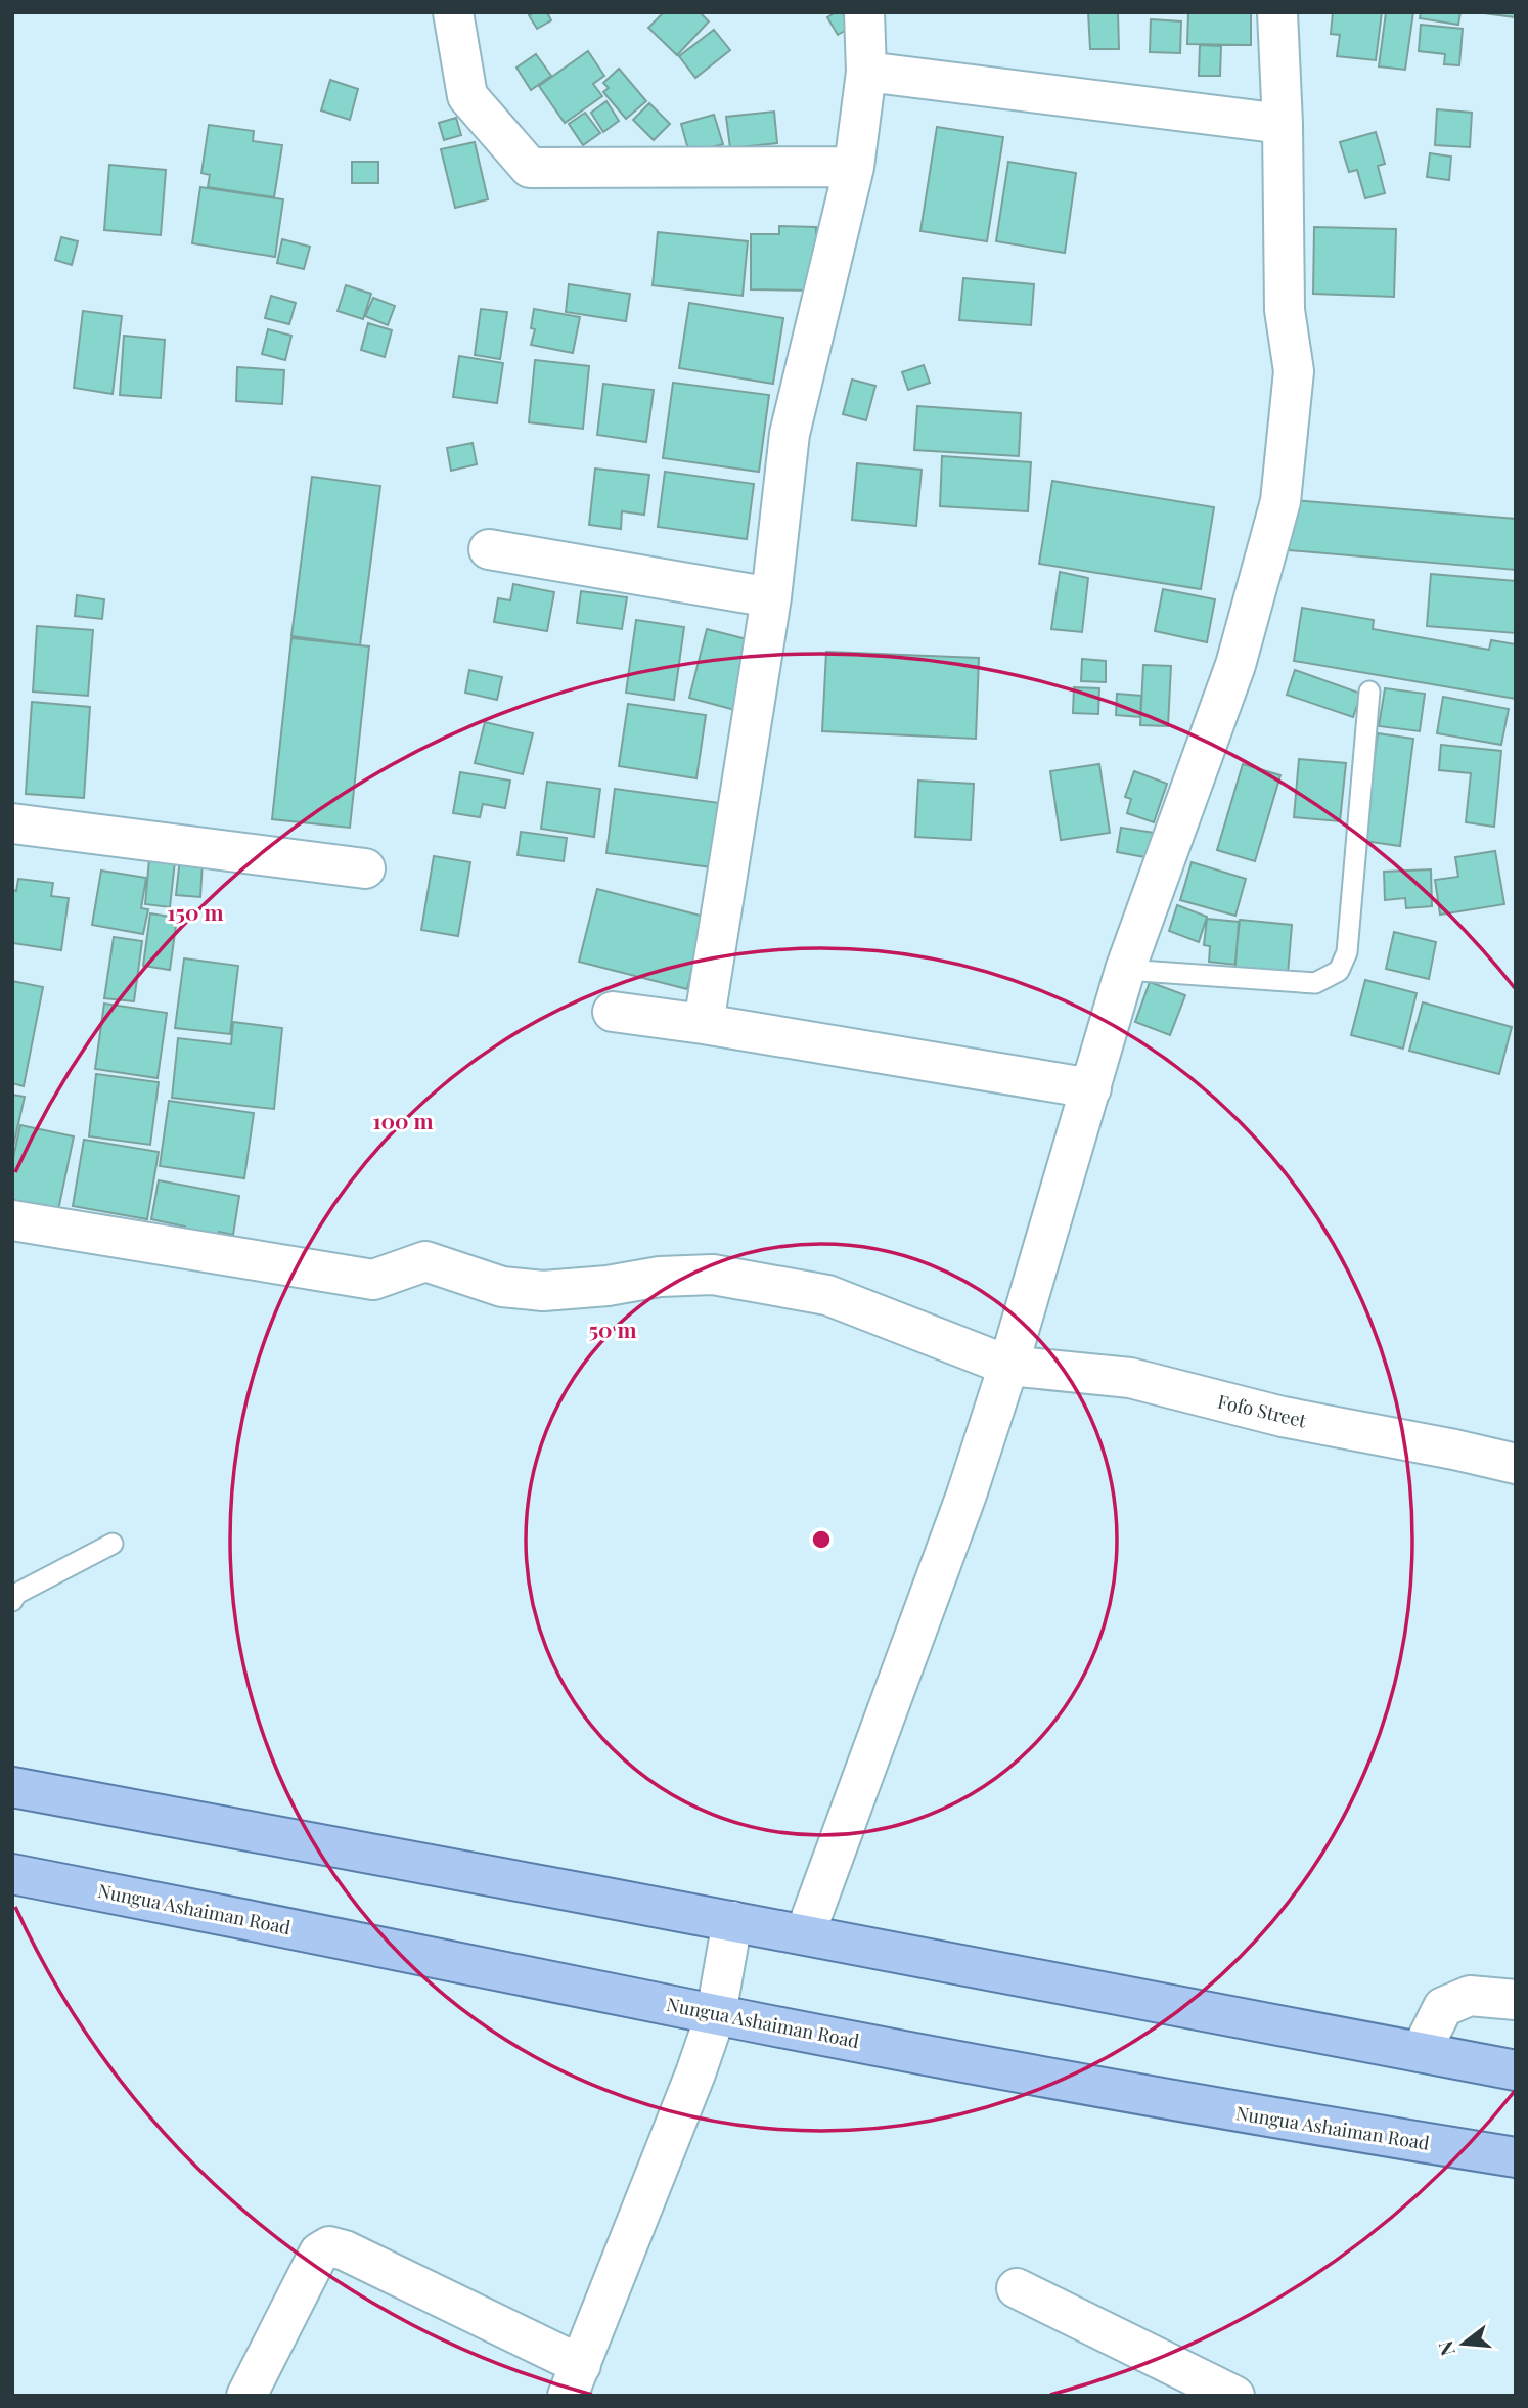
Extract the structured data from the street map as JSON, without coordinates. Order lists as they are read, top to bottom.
{
  "streets": {
    "main road": ["Nungua Ashaiman Road"],
    "street": ["Fofo Street"]
  },
  "north": "left",
  "rings": ["150 m", "100 m", "50 m"]
}
